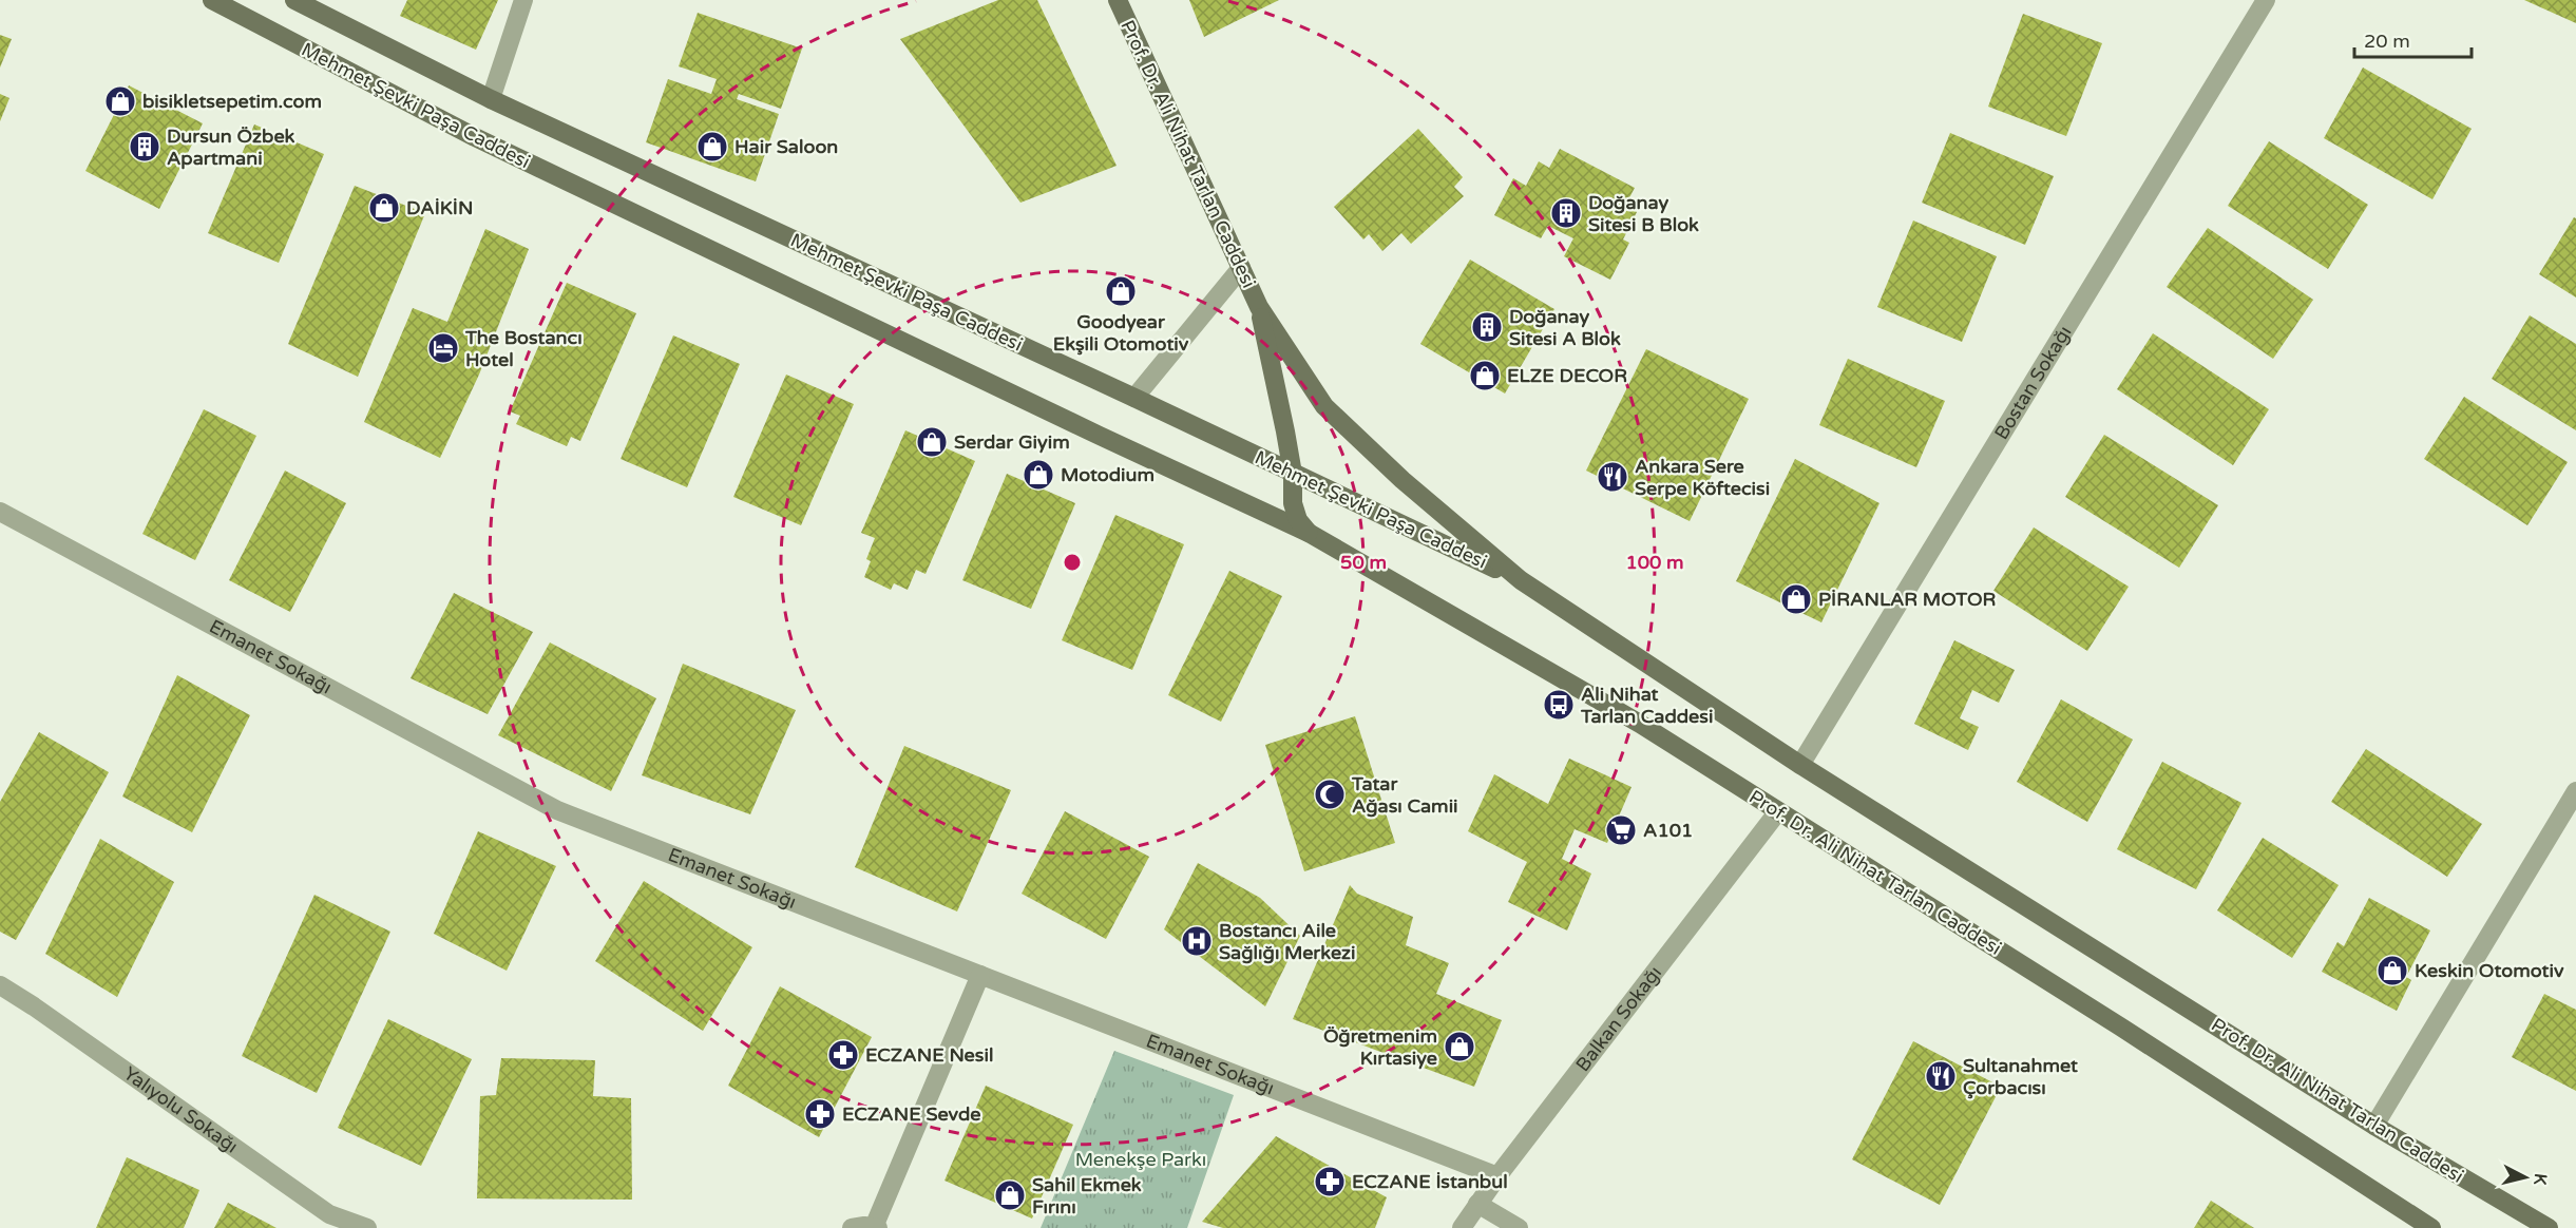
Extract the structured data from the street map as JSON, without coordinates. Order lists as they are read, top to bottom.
{
  "streets": {
    "main road": ["Mehmet Şevki Paşa Caddesi", "Prof. Dr. Ali Nihat Tarlan Caddesi"],
    "street": [
      "Bostan Sokağı",
      "Emanet Sokağı",
      "Balkan Sokağı",
      "Yalıyolu Sokağı"
    ]
  },
  "crossings": [
    ["Mehmet Şevki Paşa Caddesi", "Prof. Dr. Ali Nihat Tarlan Caddesi"],
    ["Prof. Dr. Ali Nihat Tarlan Caddesi", "Bostan Sokağı"],
    ["Prof. Dr. Ali Nihat Tarlan Caddesi", "Balkan Sokağı"],
    ["Emanet Sokağı", "Balkan Sokağı"]
  ],
  "parks": ["Menekşe Parkı"],
  "places": {
    "shop": [
      "bisikletsepetim.com",
      "Hair Saloon",
      "DAİKİN",
      "Goodyear Ekşili Otomotiv",
      "ELZE DECOR",
      "Serdar Giyim",
      "Motodium",
      "PİRANLAR MOTOR",
      "Keskin Otomotiv",
      "Öğretmenim Kırtasiye",
      "Sahil Ekmek Fırını"
    ],
    "building": ["Dursun Özbek Apartmani", "Doğanay Sitesi B Blok", "Doğanay Sitesi A Blok"],
    "hotel": ["The Bostancı Hotel"],
    "restaurant": ["Ankara Sere Serpe Köftecisi", "Sultanahmet Çorbacısı"],
    "bus stop": ["Ali Nihat Tarlan Caddesi"],
    "mosque": ["Tatar Ağası Camii"],
    "supermarket": ["A101"],
    "hospital": ["Bostancı Aile Sağlığı Merkezi"],
    "pharmacy": ["ECZANE Nesil", "ECZANE Sevde", "ECZANE İstanbul"]
  },
  "scale_bar": "20 m",
  "north": "right",
  "rings": ["50 m", "100 m"]
}
